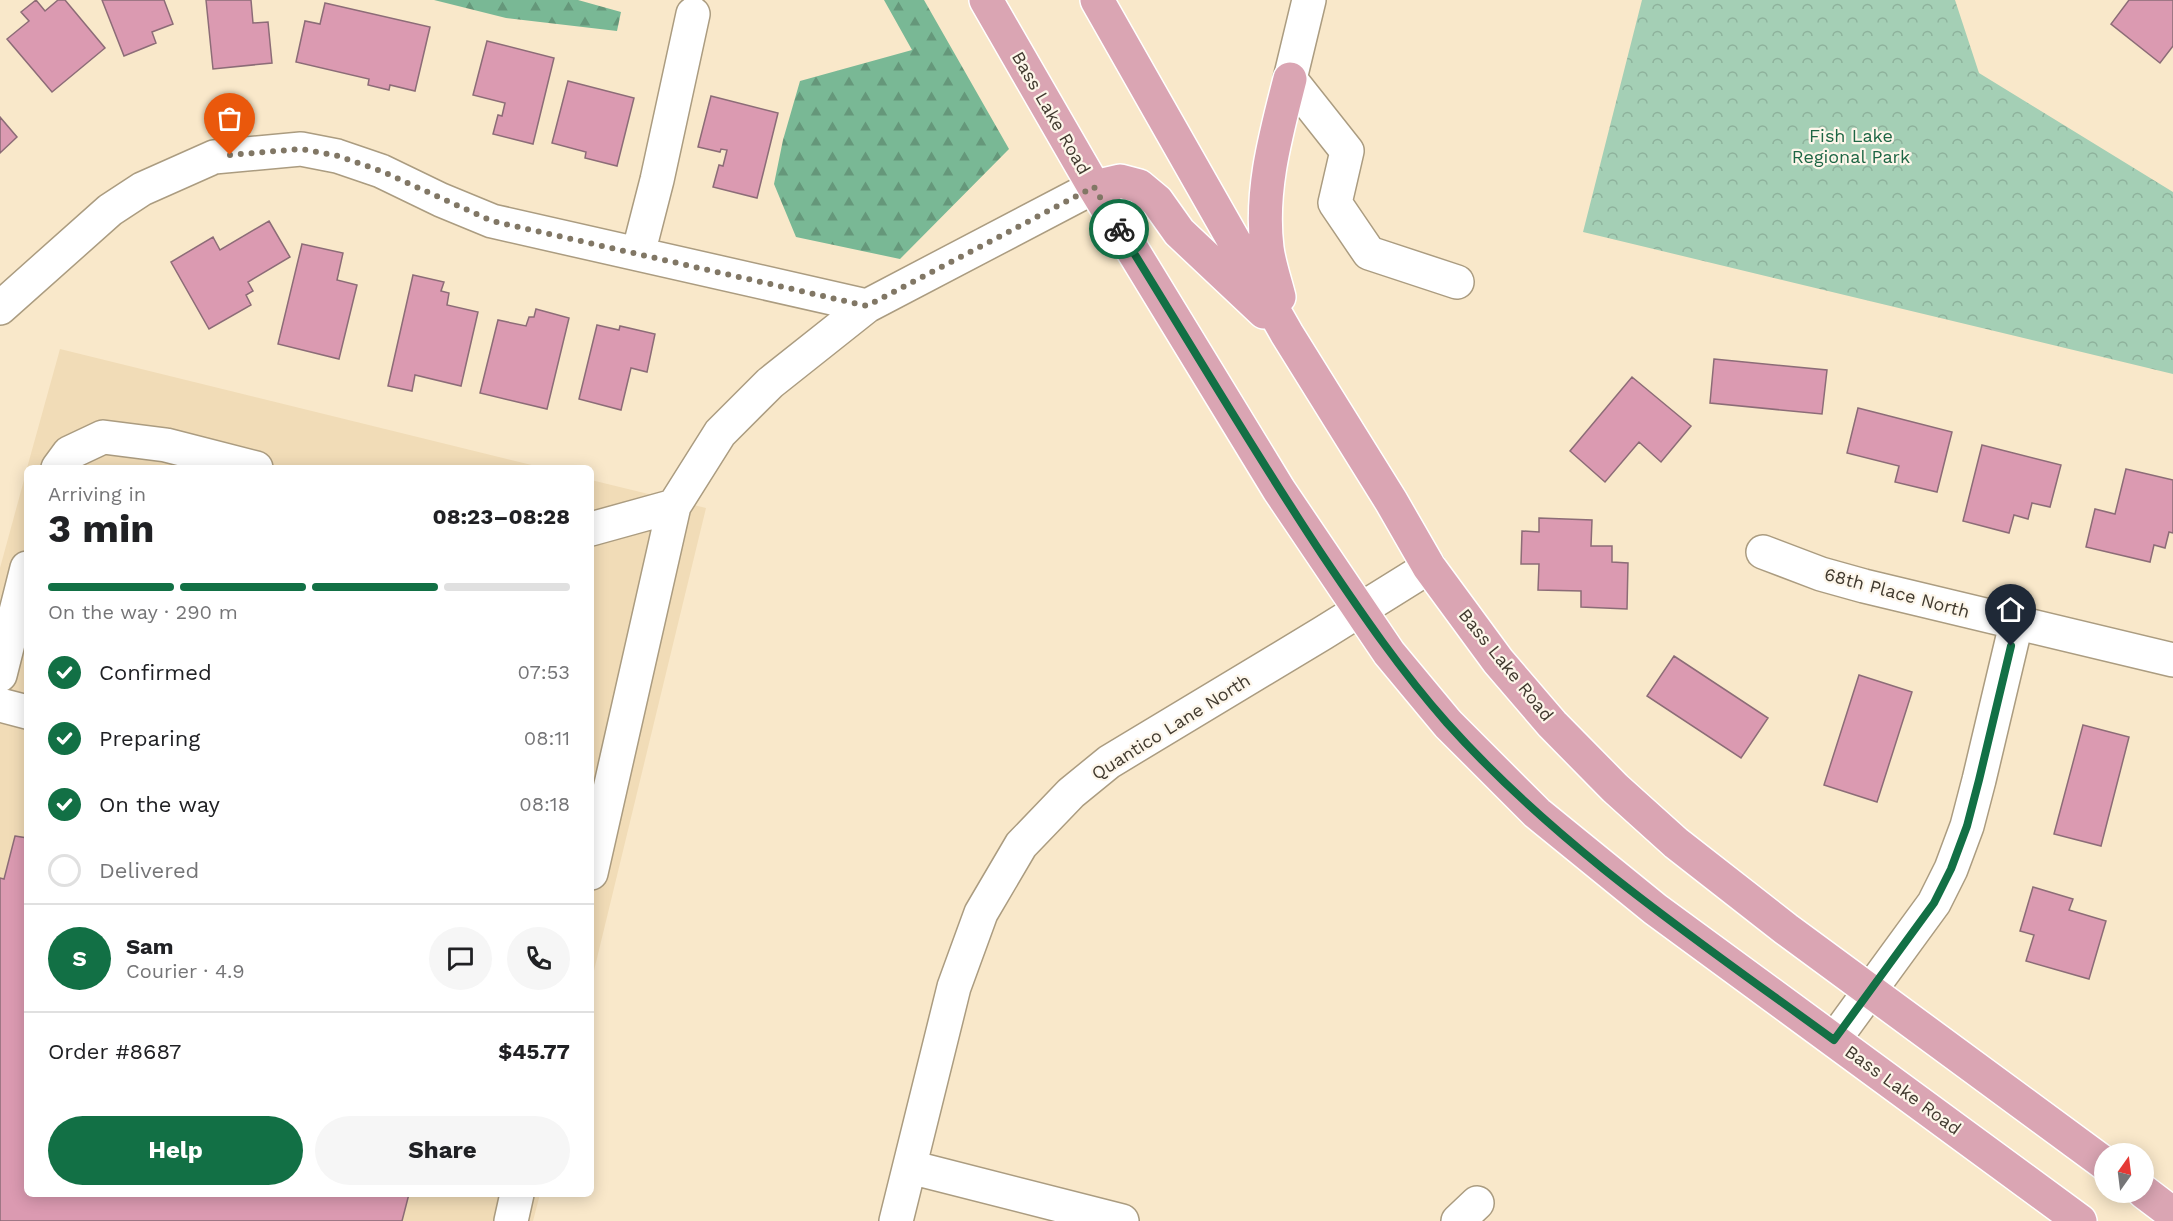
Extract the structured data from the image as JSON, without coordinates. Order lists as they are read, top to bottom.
{
  "streets": {
    "main road": ["Bass Lake Road"],
    "street": ["68th Place North", "Quantico Lane North"]
  },
  "crossings": [
    ["Bass Lake Road", "Quantico Lane North"]
  ],
  "parks": ["Fish Lake Regional Park"],
  "north": "top",
  "page": {
    "heading": ["3 min", "Arriving in", "08:23–08:28"],
    "panel": [
      "Sam",
      "Courier · 4.9",
      "Order #8687",
      "$45.77"
    ],
    "bar": "On the way · 290 m",
    "list": [
      ["Confirmed", "07:53"],
      ["Preparing", "08:11"],
      ["On the way", "08:18"],
      "Delivered"
    ],
    "round": "S",
    "buttons": ["Help", "Share"]
  }
}
